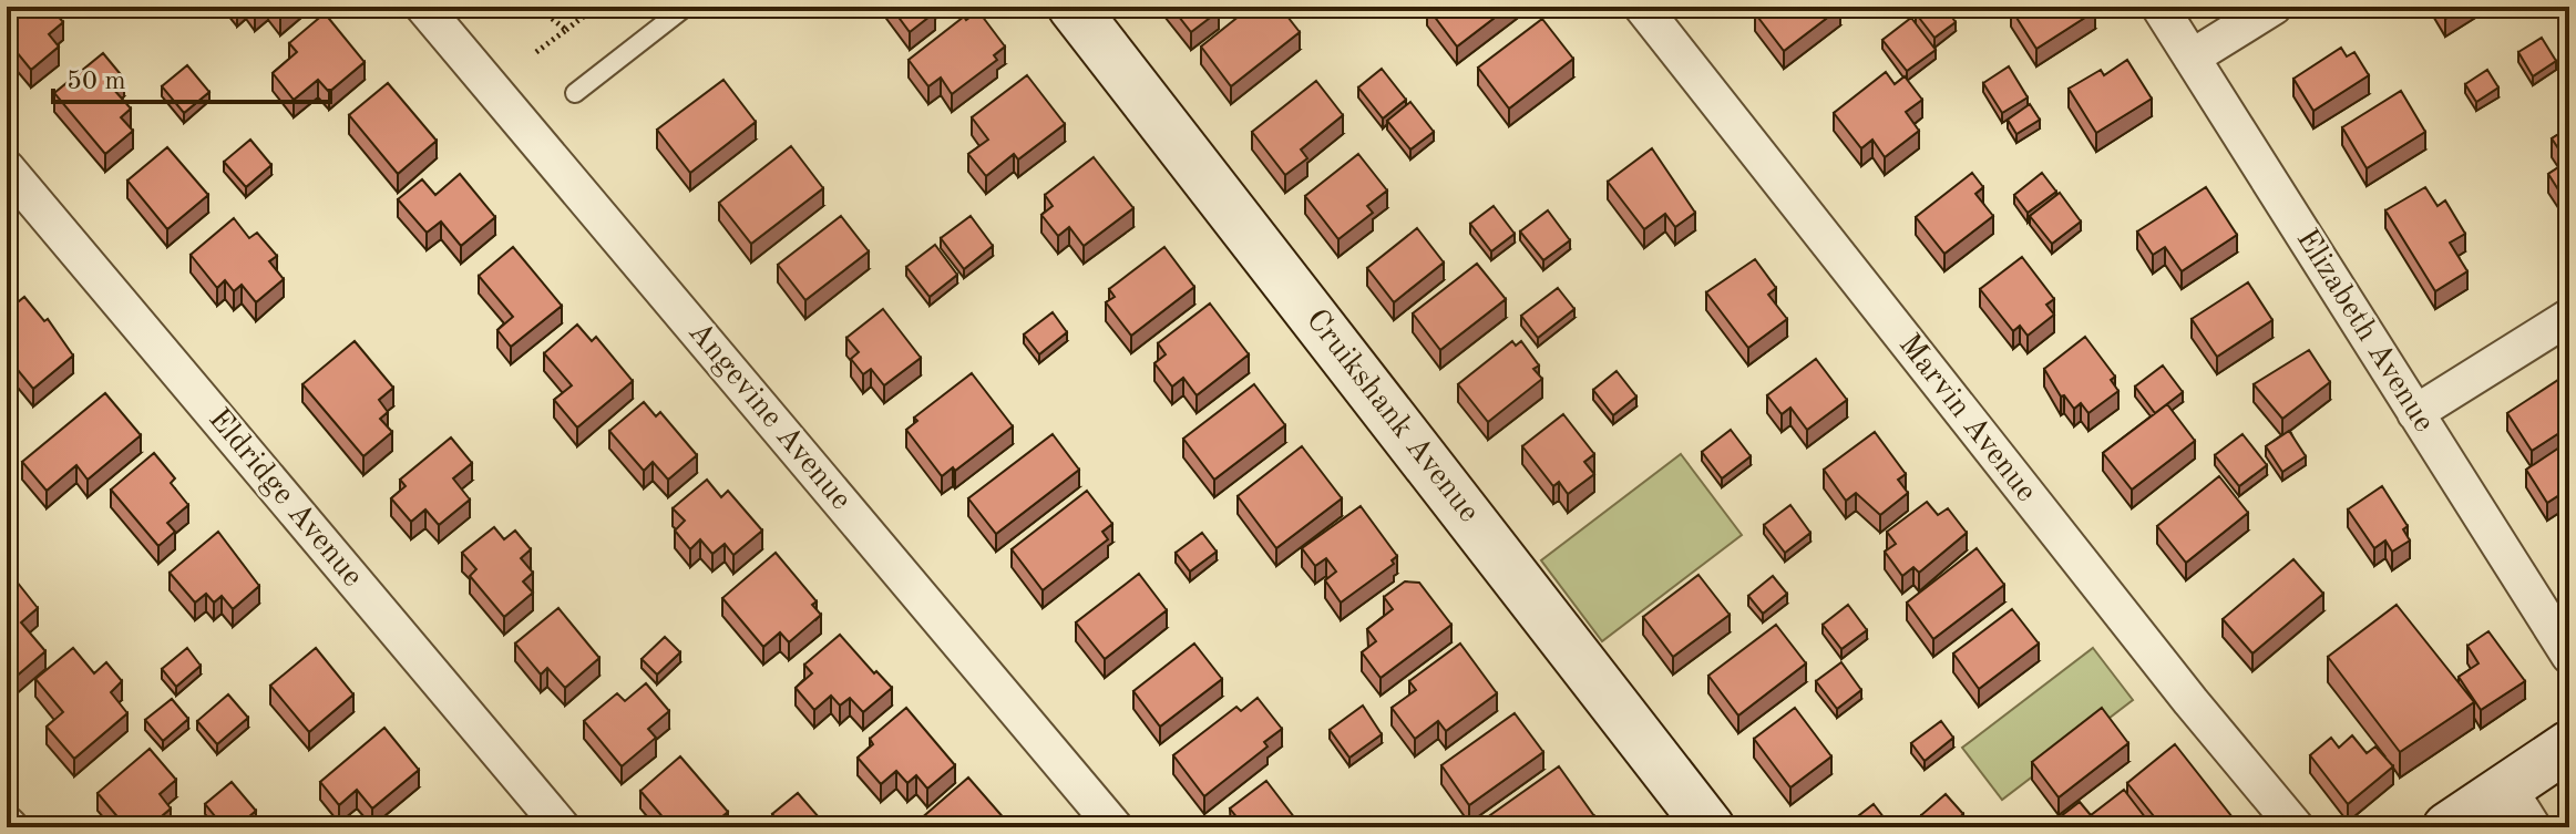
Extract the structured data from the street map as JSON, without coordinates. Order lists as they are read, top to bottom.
{
  "streets": {
    "street": [
      "Elizabeth Avenue",
      "Angevine Avenue",
      "Cruikshank Avenue",
      "Marvin Avenue",
      "Eldridge Avenue"
    ]
  },
  "scale_bar": "50 m"
}
